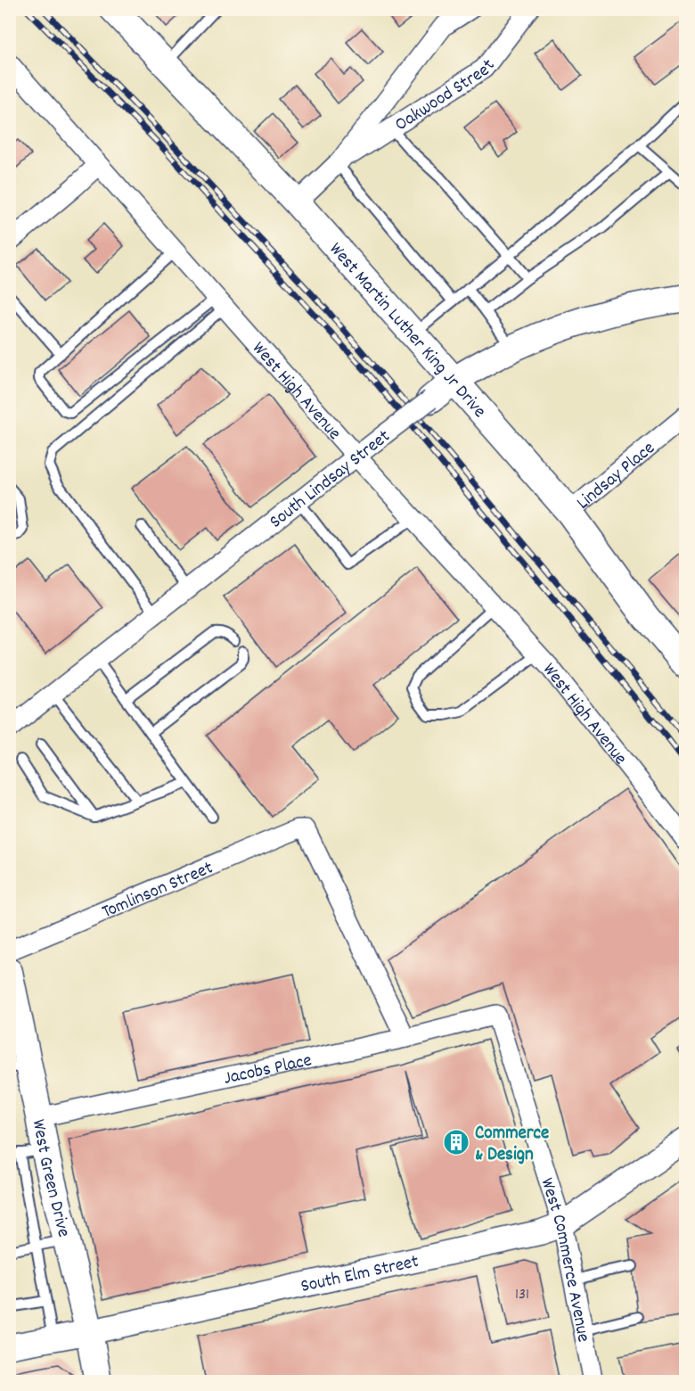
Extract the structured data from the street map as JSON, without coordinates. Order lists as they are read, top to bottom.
{
  "streets": {
    "main road": ["West Martin Luther King Jr Drive", "South Lindsay Street", "West Green Drive"],
    "street": [
      "Oakwood Street",
      "West High Avenue",
      "Lindsay Place",
      "Tomlinson Street",
      "Jacobs Place",
      "West Commerce Avenue",
      "South Elm Street"
    ]
  },
  "crossings": [
    ["Oakwood Street", "West Martin Luther King Jr Drive"],
    ["West Martin Luther King Jr Drive", "Lindsay Place"],
    ["West Martin Luther King Jr Drive", "South Lindsay Street"],
    ["West High Avenue", "South Lindsay Street"],
    ["Tomlinson Street", "Jacobs Place"],
    ["Jacobs Place", "West Green Drive"],
    ["Jacobs Place", "West Commerce Avenue"],
    ["West Green Drive", "South Elm Street"],
    ["West Commerce Avenue", "South Elm Street"]
  ],
  "places": {
    "building": ["Commerce & Design"]
  },
  "house_numbers": ["131"]
}
